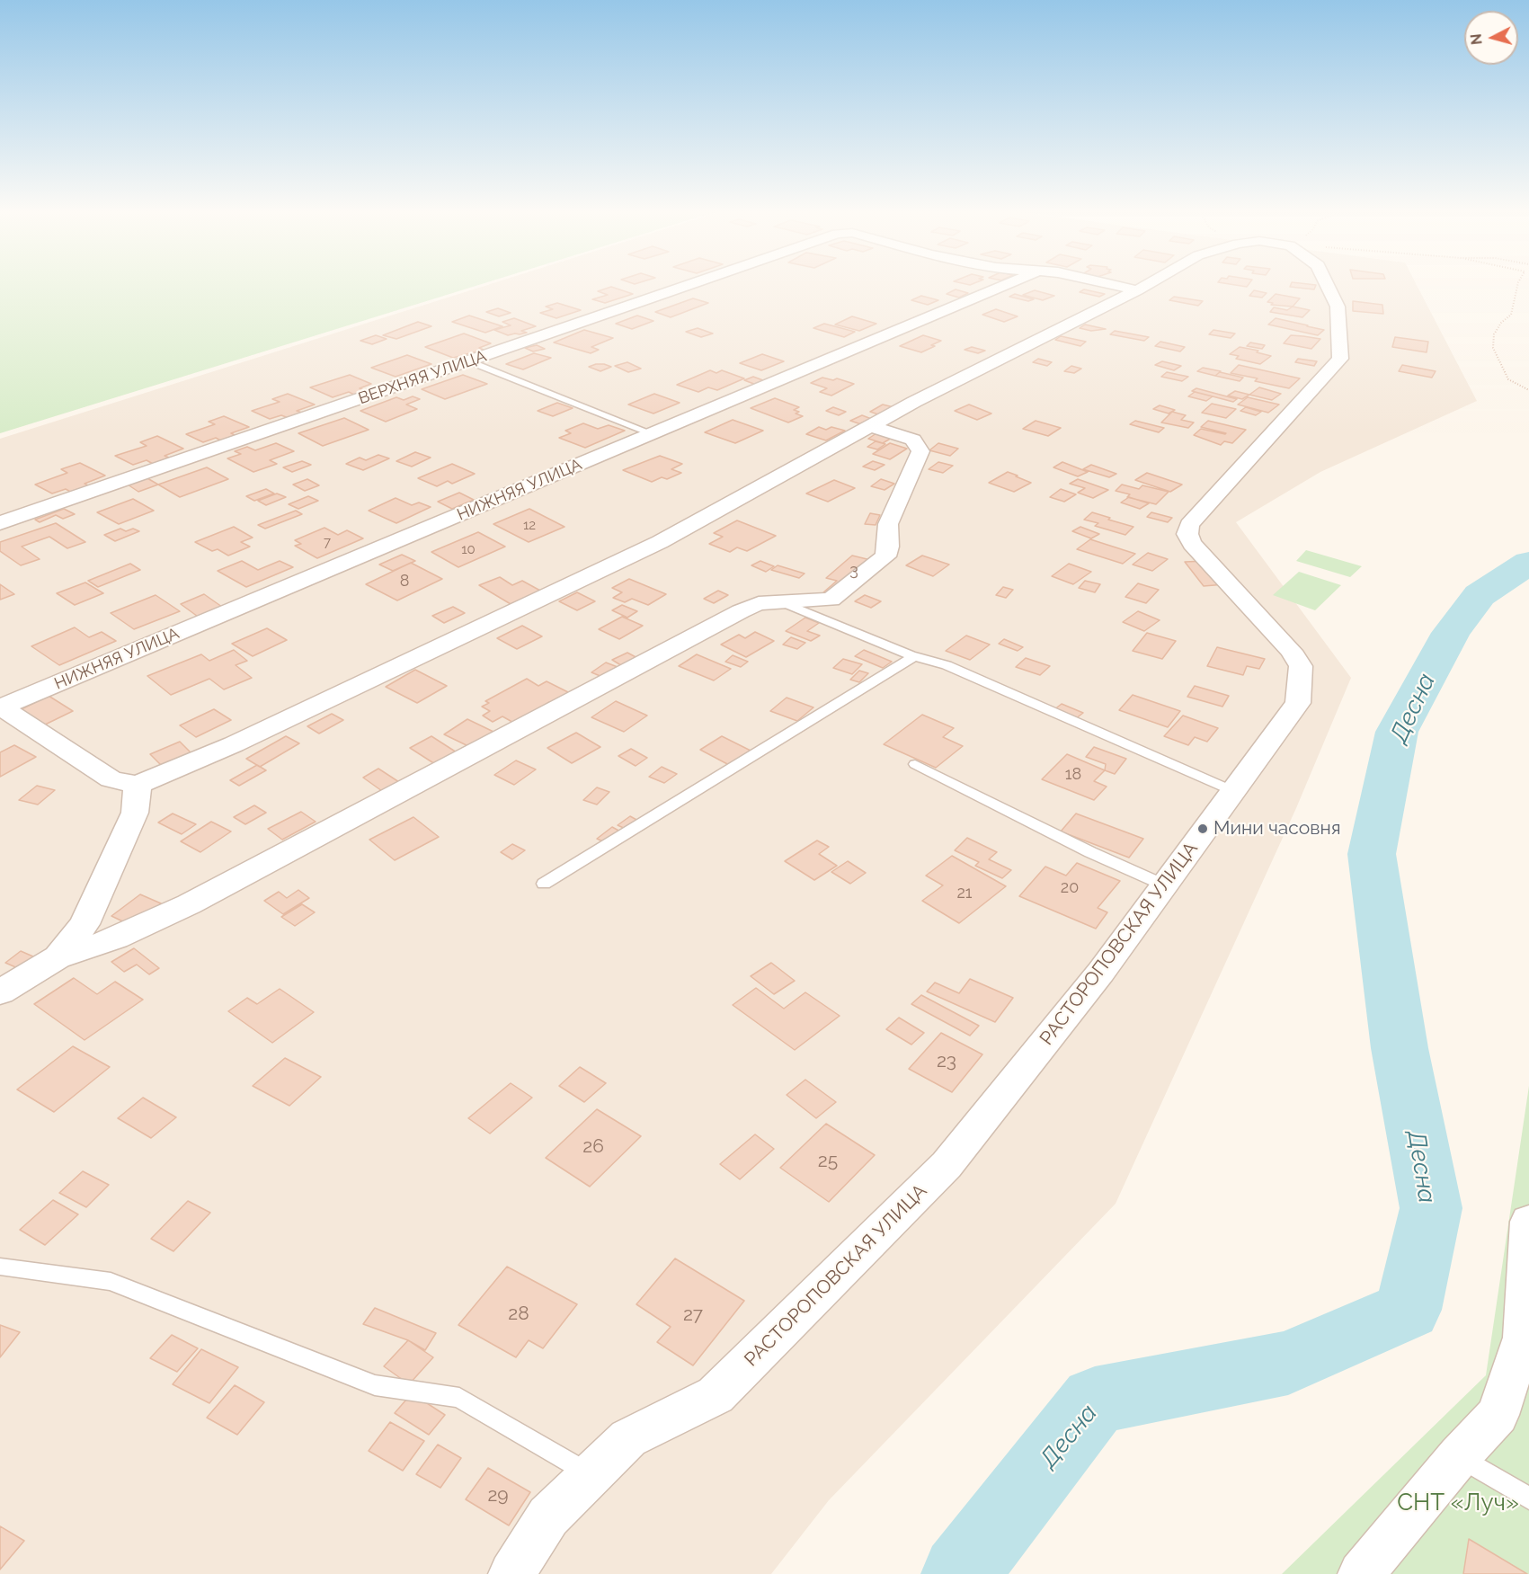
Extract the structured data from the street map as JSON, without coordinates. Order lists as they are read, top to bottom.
{
  "streets": {
    "street": ["ВЕРХНЯЯ УЛИЦА", "НИЖНЯЯ УЛИЦА", "РАСТОРОПОВСКАЯ УЛИЦА"]
  },
  "water": ["Десна"],
  "parks": ["СНТ «Луч»"],
  "places": ["Мини часовня"],
  "house_numbers": [
    "12",
    "7",
    "10",
    "3",
    "8",
    "18",
    "20",
    "21",
    "23",
    "26",
    "25",
    "28",
    "27",
    "29"
  ],
  "north": "left"
}
